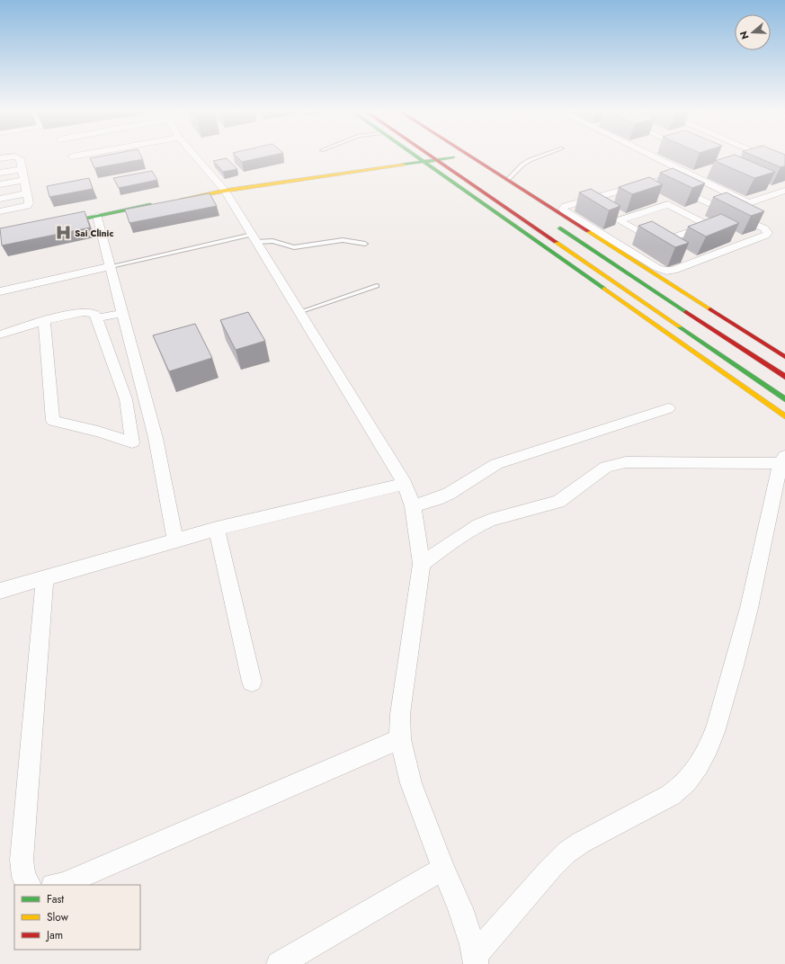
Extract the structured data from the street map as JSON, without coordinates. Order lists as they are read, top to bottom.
{
  "places": {
    "hospital": ["Sai Clinic"]
  },
  "legend": ["Fast", "Slow", "Jam"],
  "north": "left"
}
